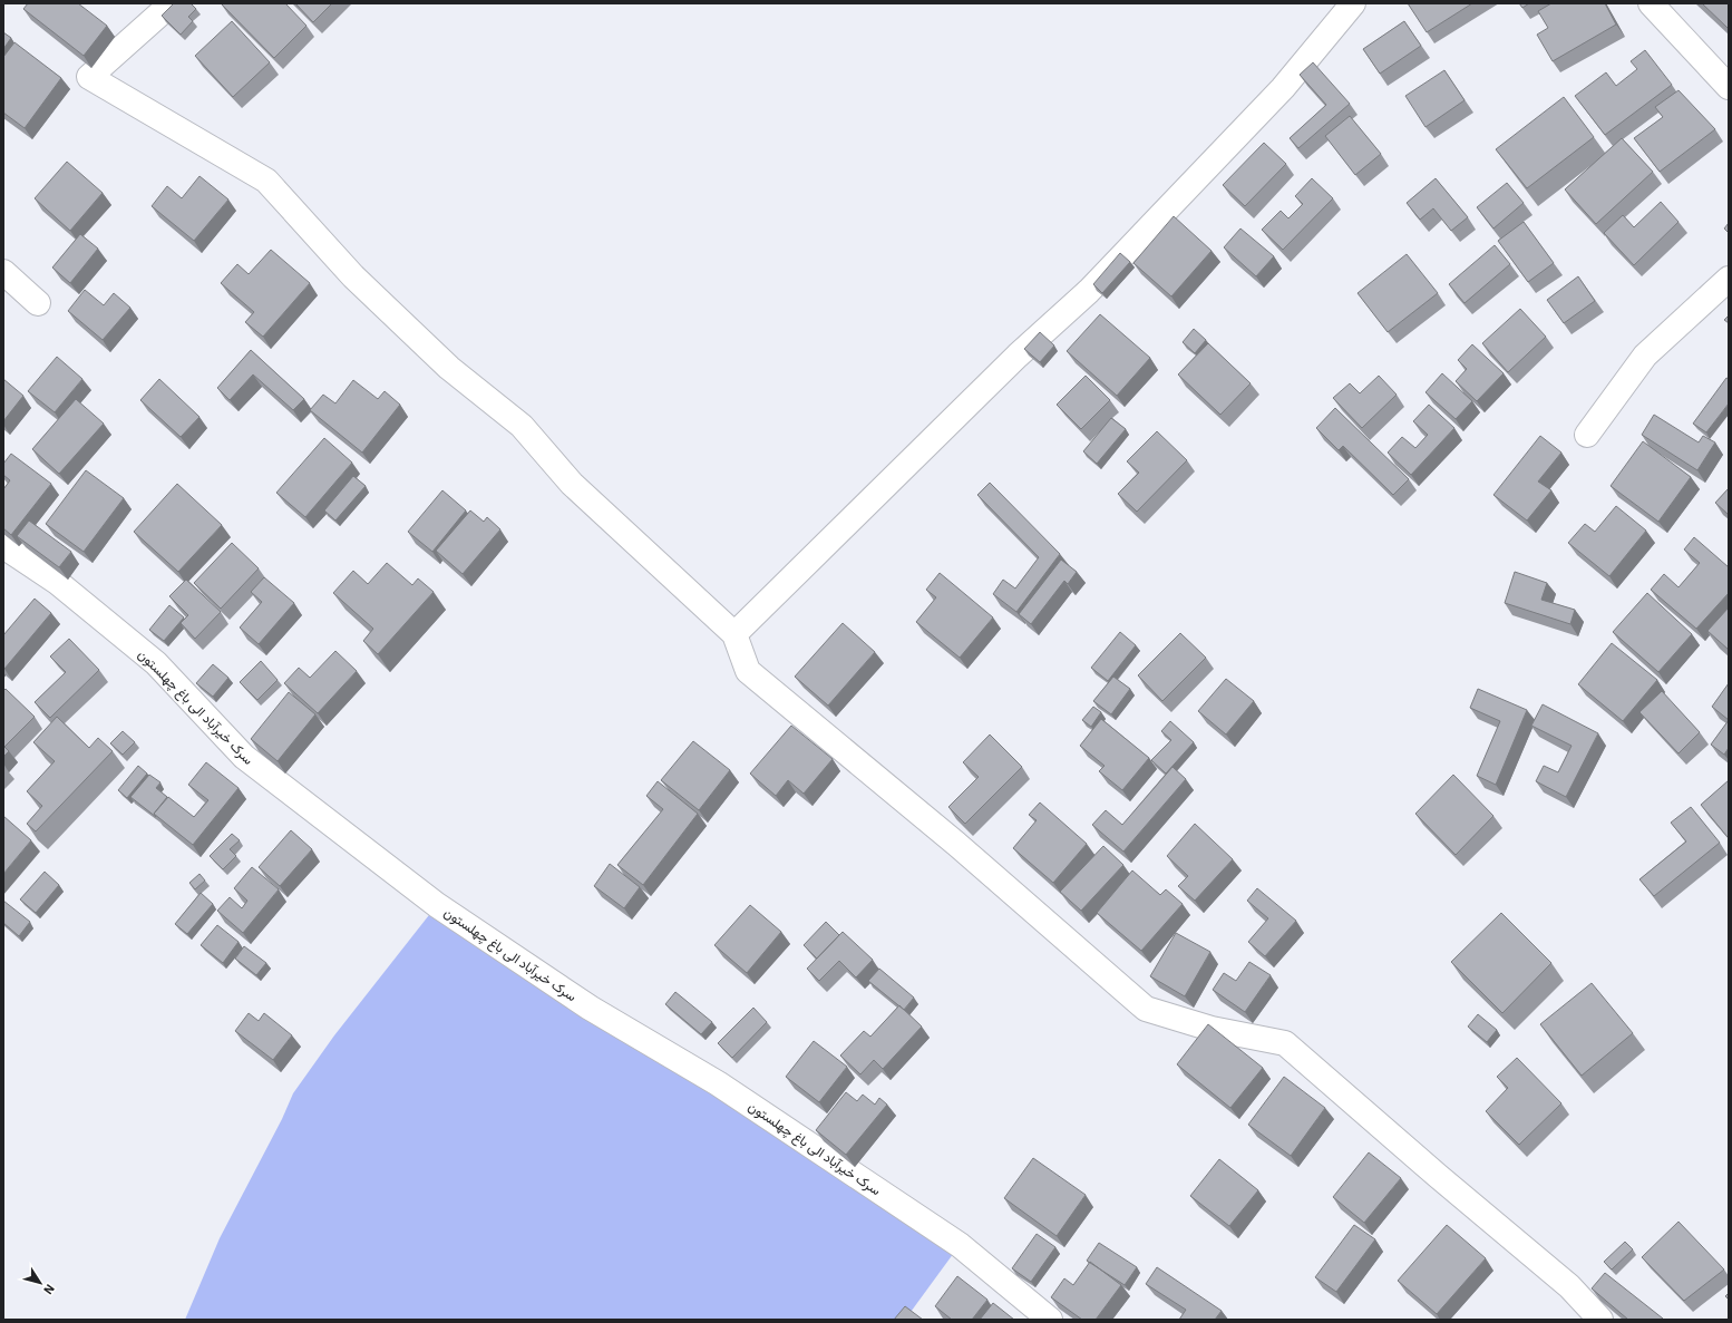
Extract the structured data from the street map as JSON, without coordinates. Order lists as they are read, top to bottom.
{
  "streets": {
    "street": ["سرک خیرآباد الی باغ چهلستون"]
  },
  "north": "bottom right"
}
